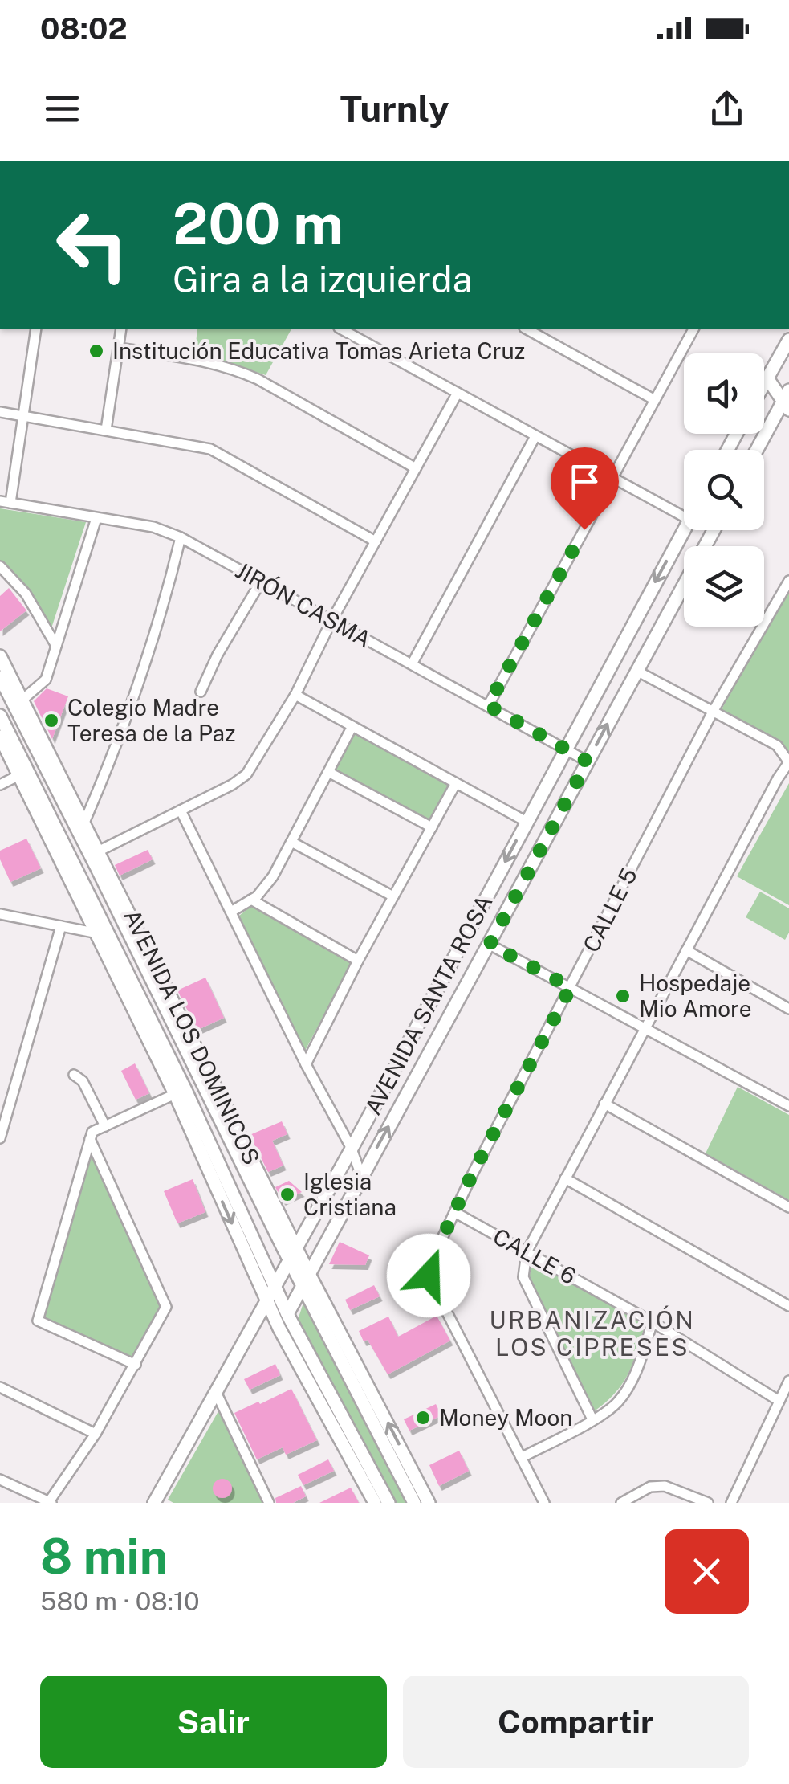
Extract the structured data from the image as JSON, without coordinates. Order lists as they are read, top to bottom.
{
  "streets": {
    "main road": ["AVENIDA SANTA ROSA", "AVENIDA LOS DOMINICOS"],
    "street": ["JIRÓN CASMA", "CALLE 5", "CALLE 6"]
  },
  "crossings": [
    ["JIRÓN CASMA", "AVENIDA SANTA ROSA"],
    ["CALLE 5", "CALLE 6"],
    ["AVENIDA SANTA ROSA", "AVENIDA LOS DOMINICOS"]
  ],
  "districts": ["URBANIZACIÓN LOS CIPRESES"],
  "places": [
    "Institución Educativa Tomas Arieta Cruz",
    "Colegio Madre Teresa de la Paz",
    "Hospedaje Mio Amore",
    "Iglesia Cristiana",
    "Money Moon"
  ],
  "page": {
    "status": "08:02",
    "header": "Turnly",
    "turn": ["200 m", "Gira a la izquierda"],
    "heading": ["8 min", "580 m · 08:10"],
    "buttons": ["Salir", "Compartir"]
  }
}
